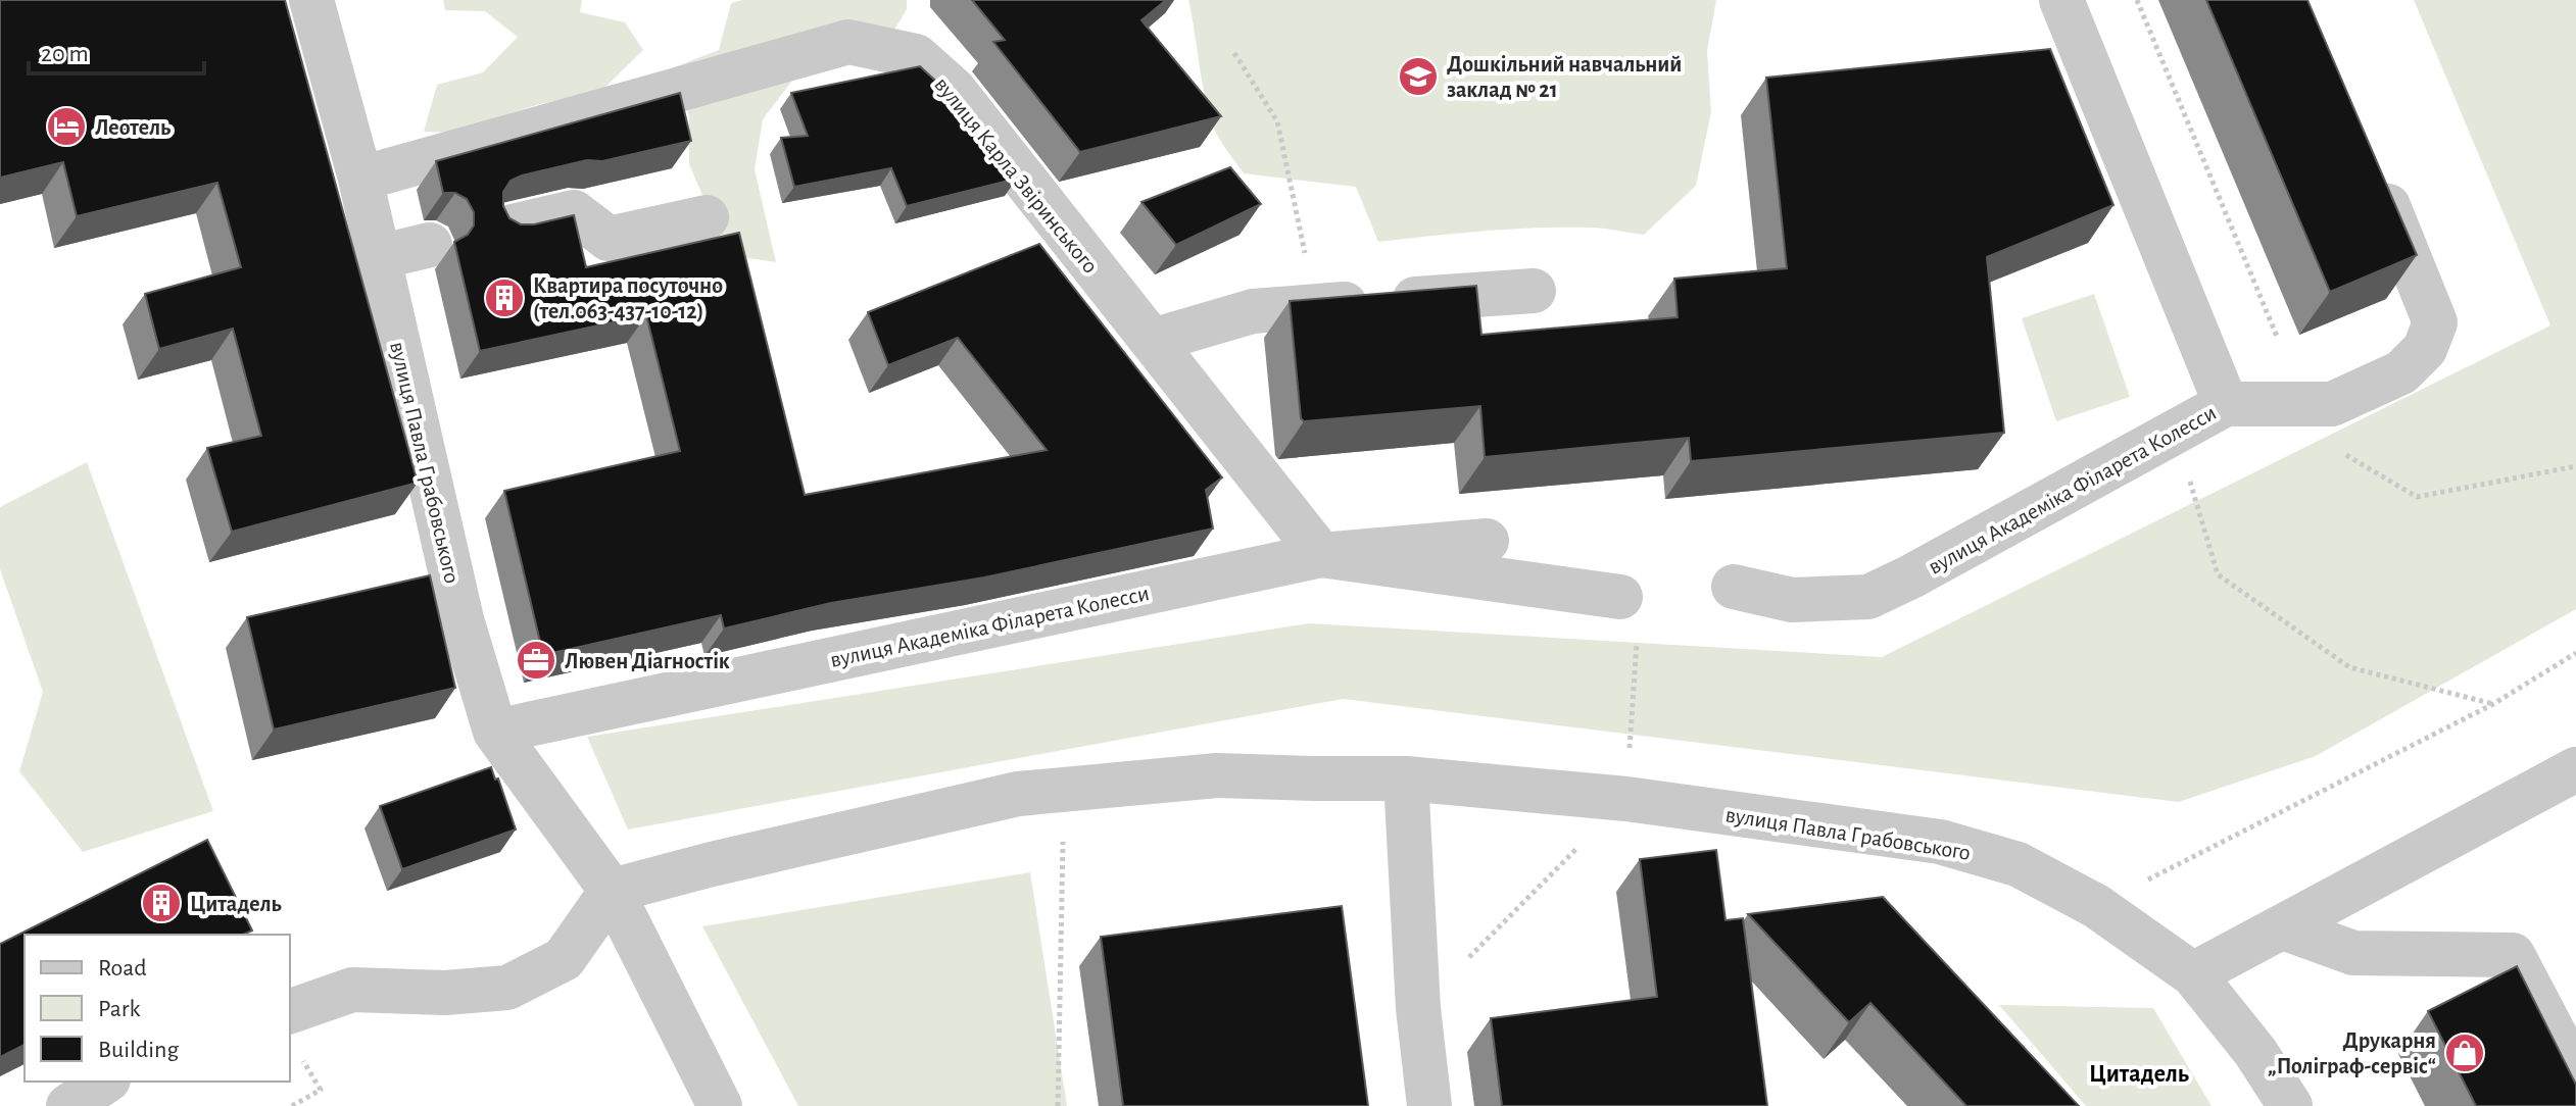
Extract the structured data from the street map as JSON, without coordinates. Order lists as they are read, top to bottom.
{
  "streets": {
    "street": ["вулиця Карла Звіринського", "вулиця Павла Грабовського", "вулиця Академіка Філарета Колесси"]
  },
  "crossings": [
    ["вулиця Карла Звіринського", "вулиця Павла Грабовського"],
    ["вулиця Карла Звіринського", "вулиця Академіка Філарета Колесси"],
    ["вулиця Павла Грабовського", "вулиця Академіка Філарета Колесси"]
  ],
  "districts": ["Цитадель"],
  "places": {
    "school or university": ["Дошкільний навчальний заклад № 21"],
    "hotel": ["Леотель"],
    "building": ["Квартира посуточно (тел.063-437-10-12)", "Цитадель"],
    "office": ["Лювен Діагностік"],
    "shop": ["Друкарня „Поліграф-сервіс“"]
  },
  "legend": ["Road", "Park", "Building"],
  "scale_bar": "20 m"
}
